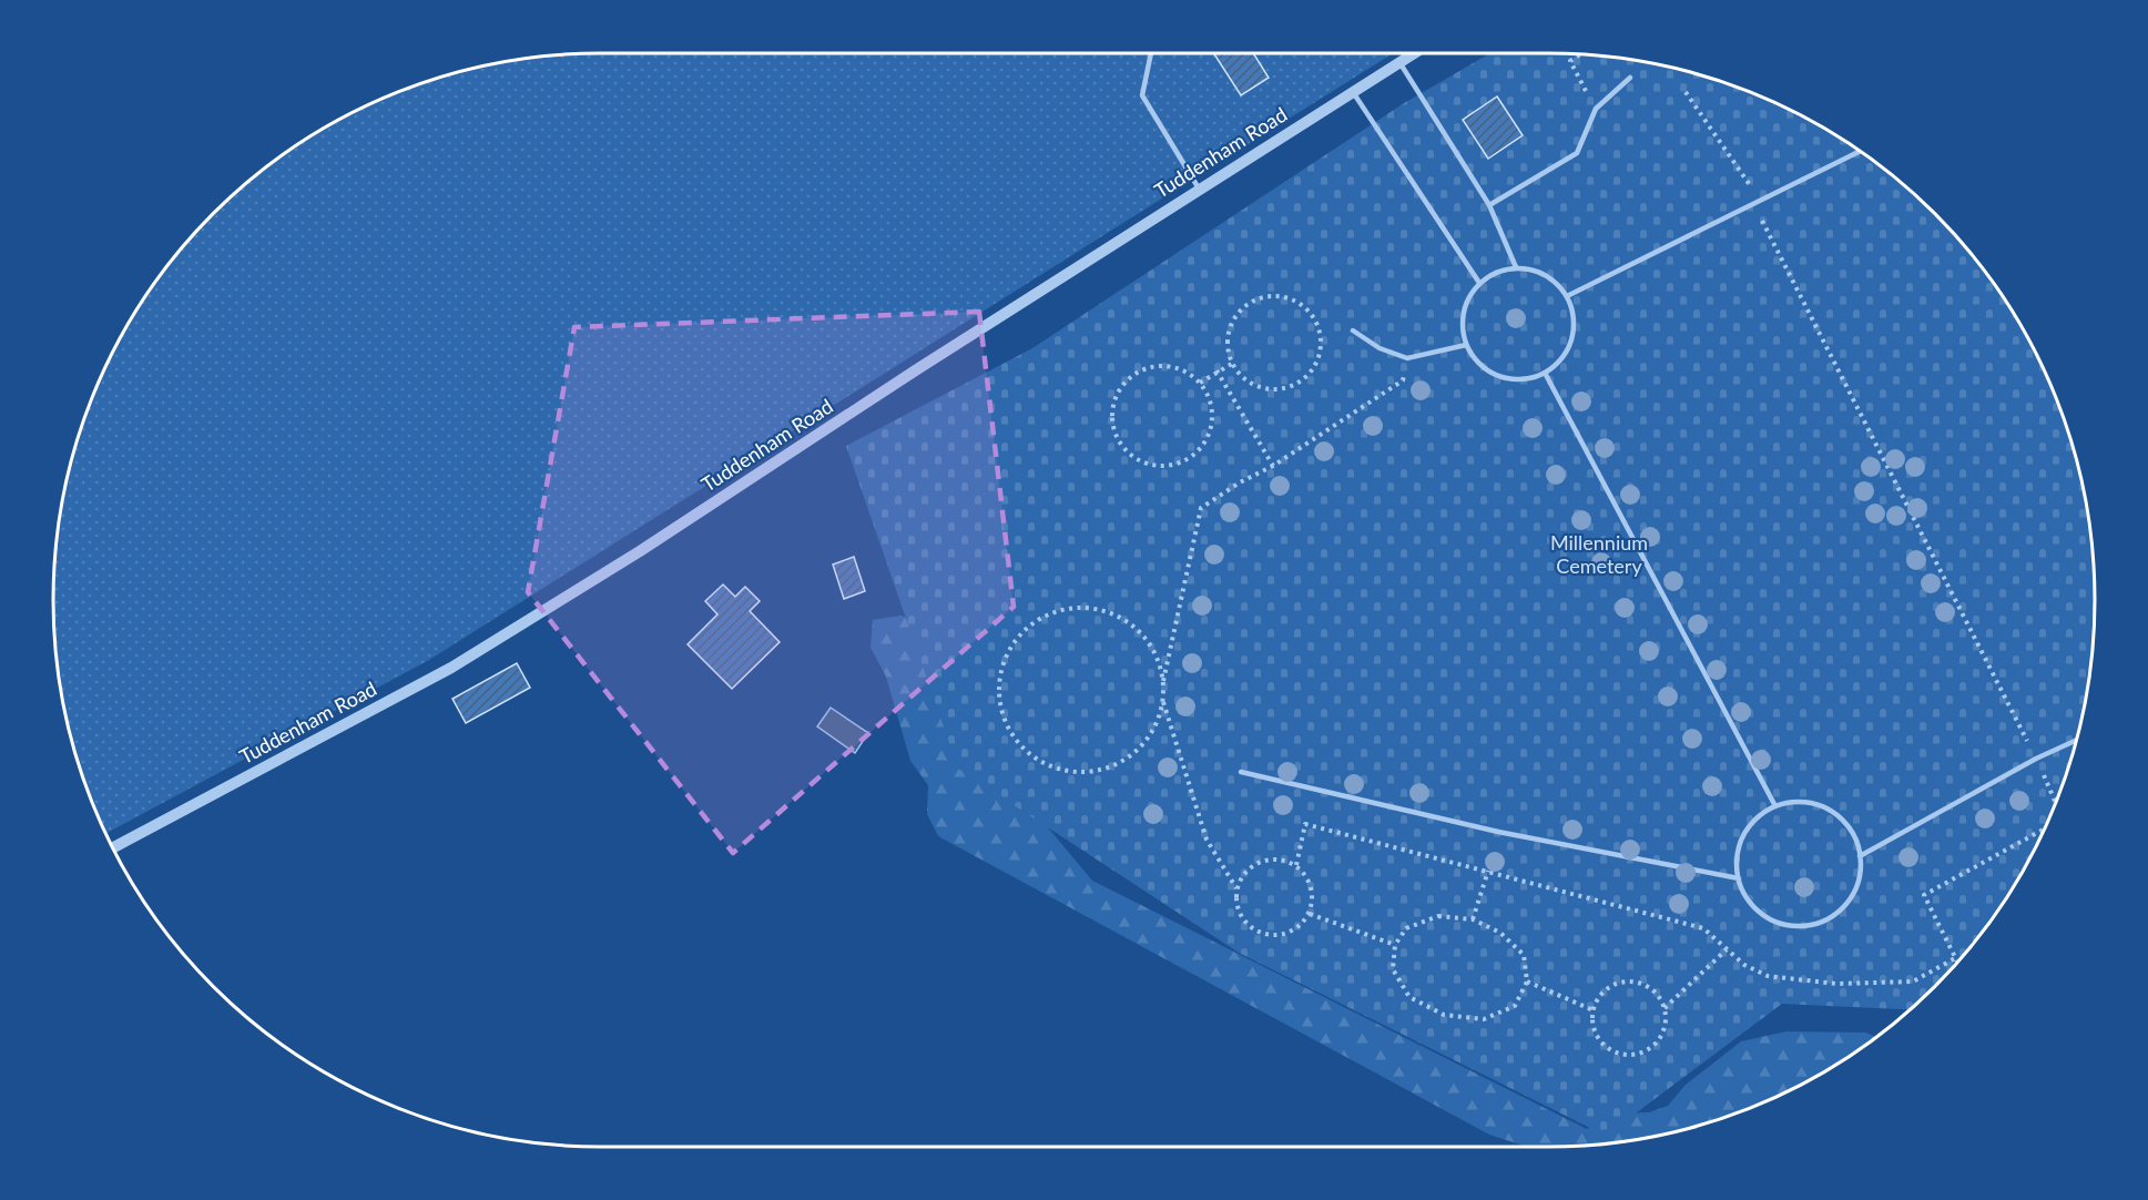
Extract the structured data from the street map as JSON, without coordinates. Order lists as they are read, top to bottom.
{
  "streets": {
    "street": ["Tuddenham Road"]
  },
  "parks": ["Millennium Cemetery"]
}
